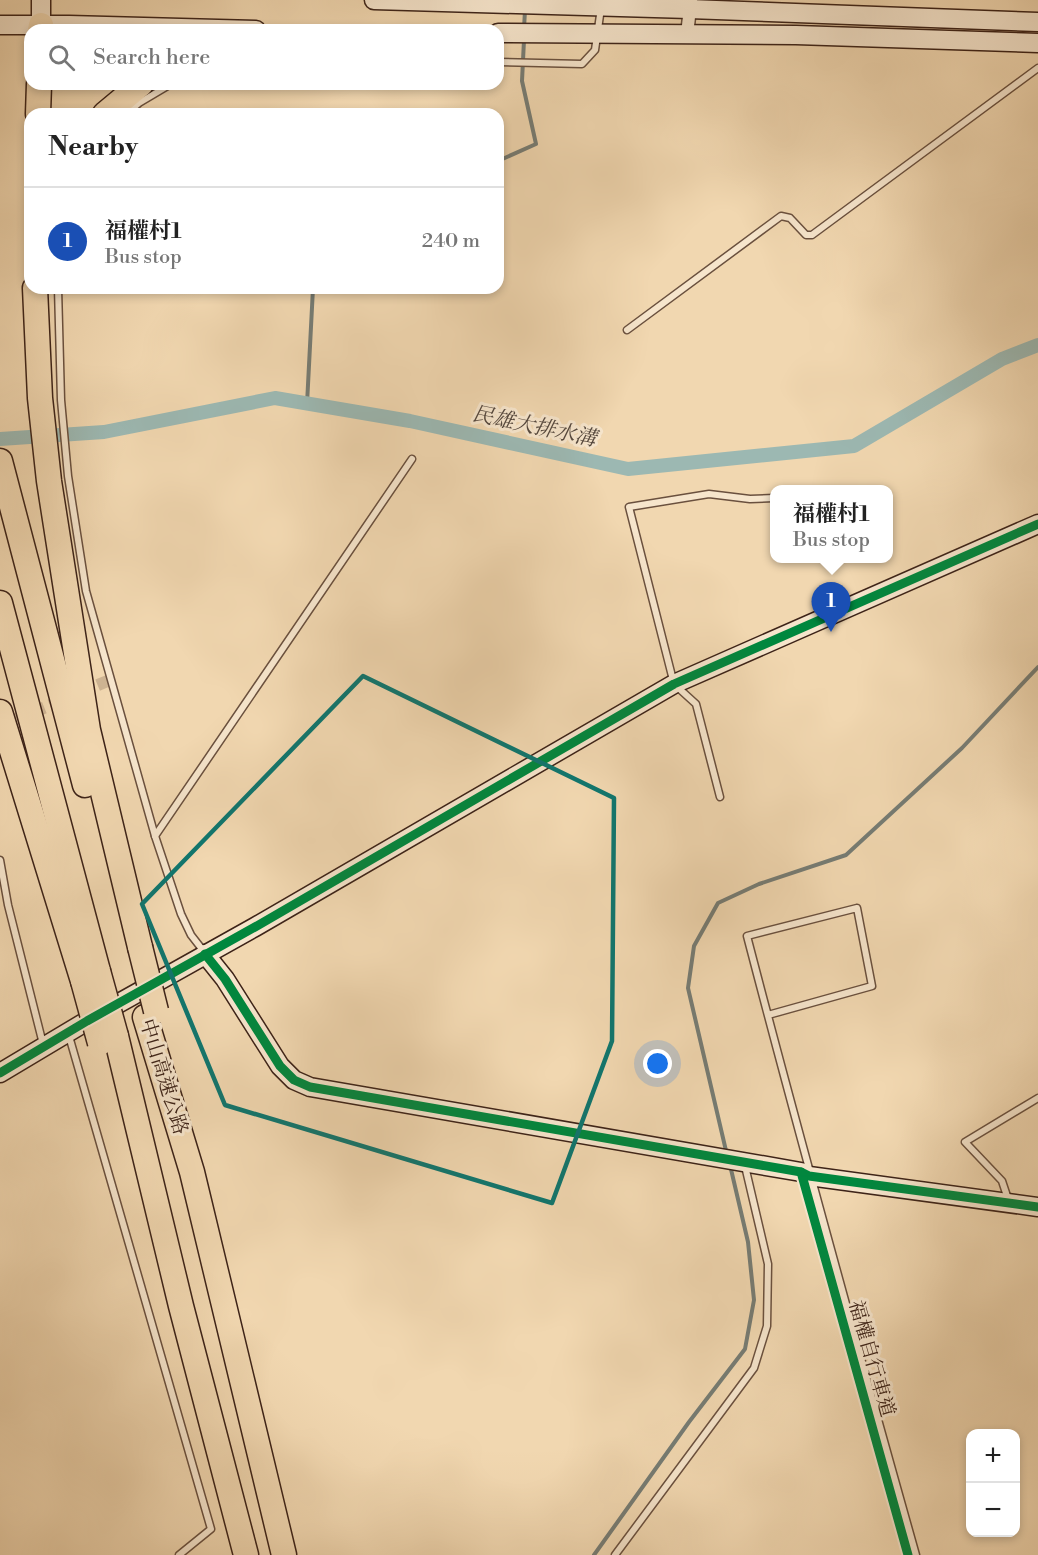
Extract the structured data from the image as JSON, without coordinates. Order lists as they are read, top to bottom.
{
  "streets": {
    "highway": ["中山高速公路"],
    "cycle path": ["福權自行車道"]
  },
  "water": ["民雄大排水溝"],
  "page": {
    "search": "Search here",
    "heading": "Nearby",
    "list": [
      {
        "mark": "1",
        "name": "福權村1",
        "note": "Bus stop",
        "value": "240 m"
      }
    ],
    "popup": ["福權村1", "Bus stop"],
    "pins": "1",
    "map_buttons": ["+", "−"]
  }
}
